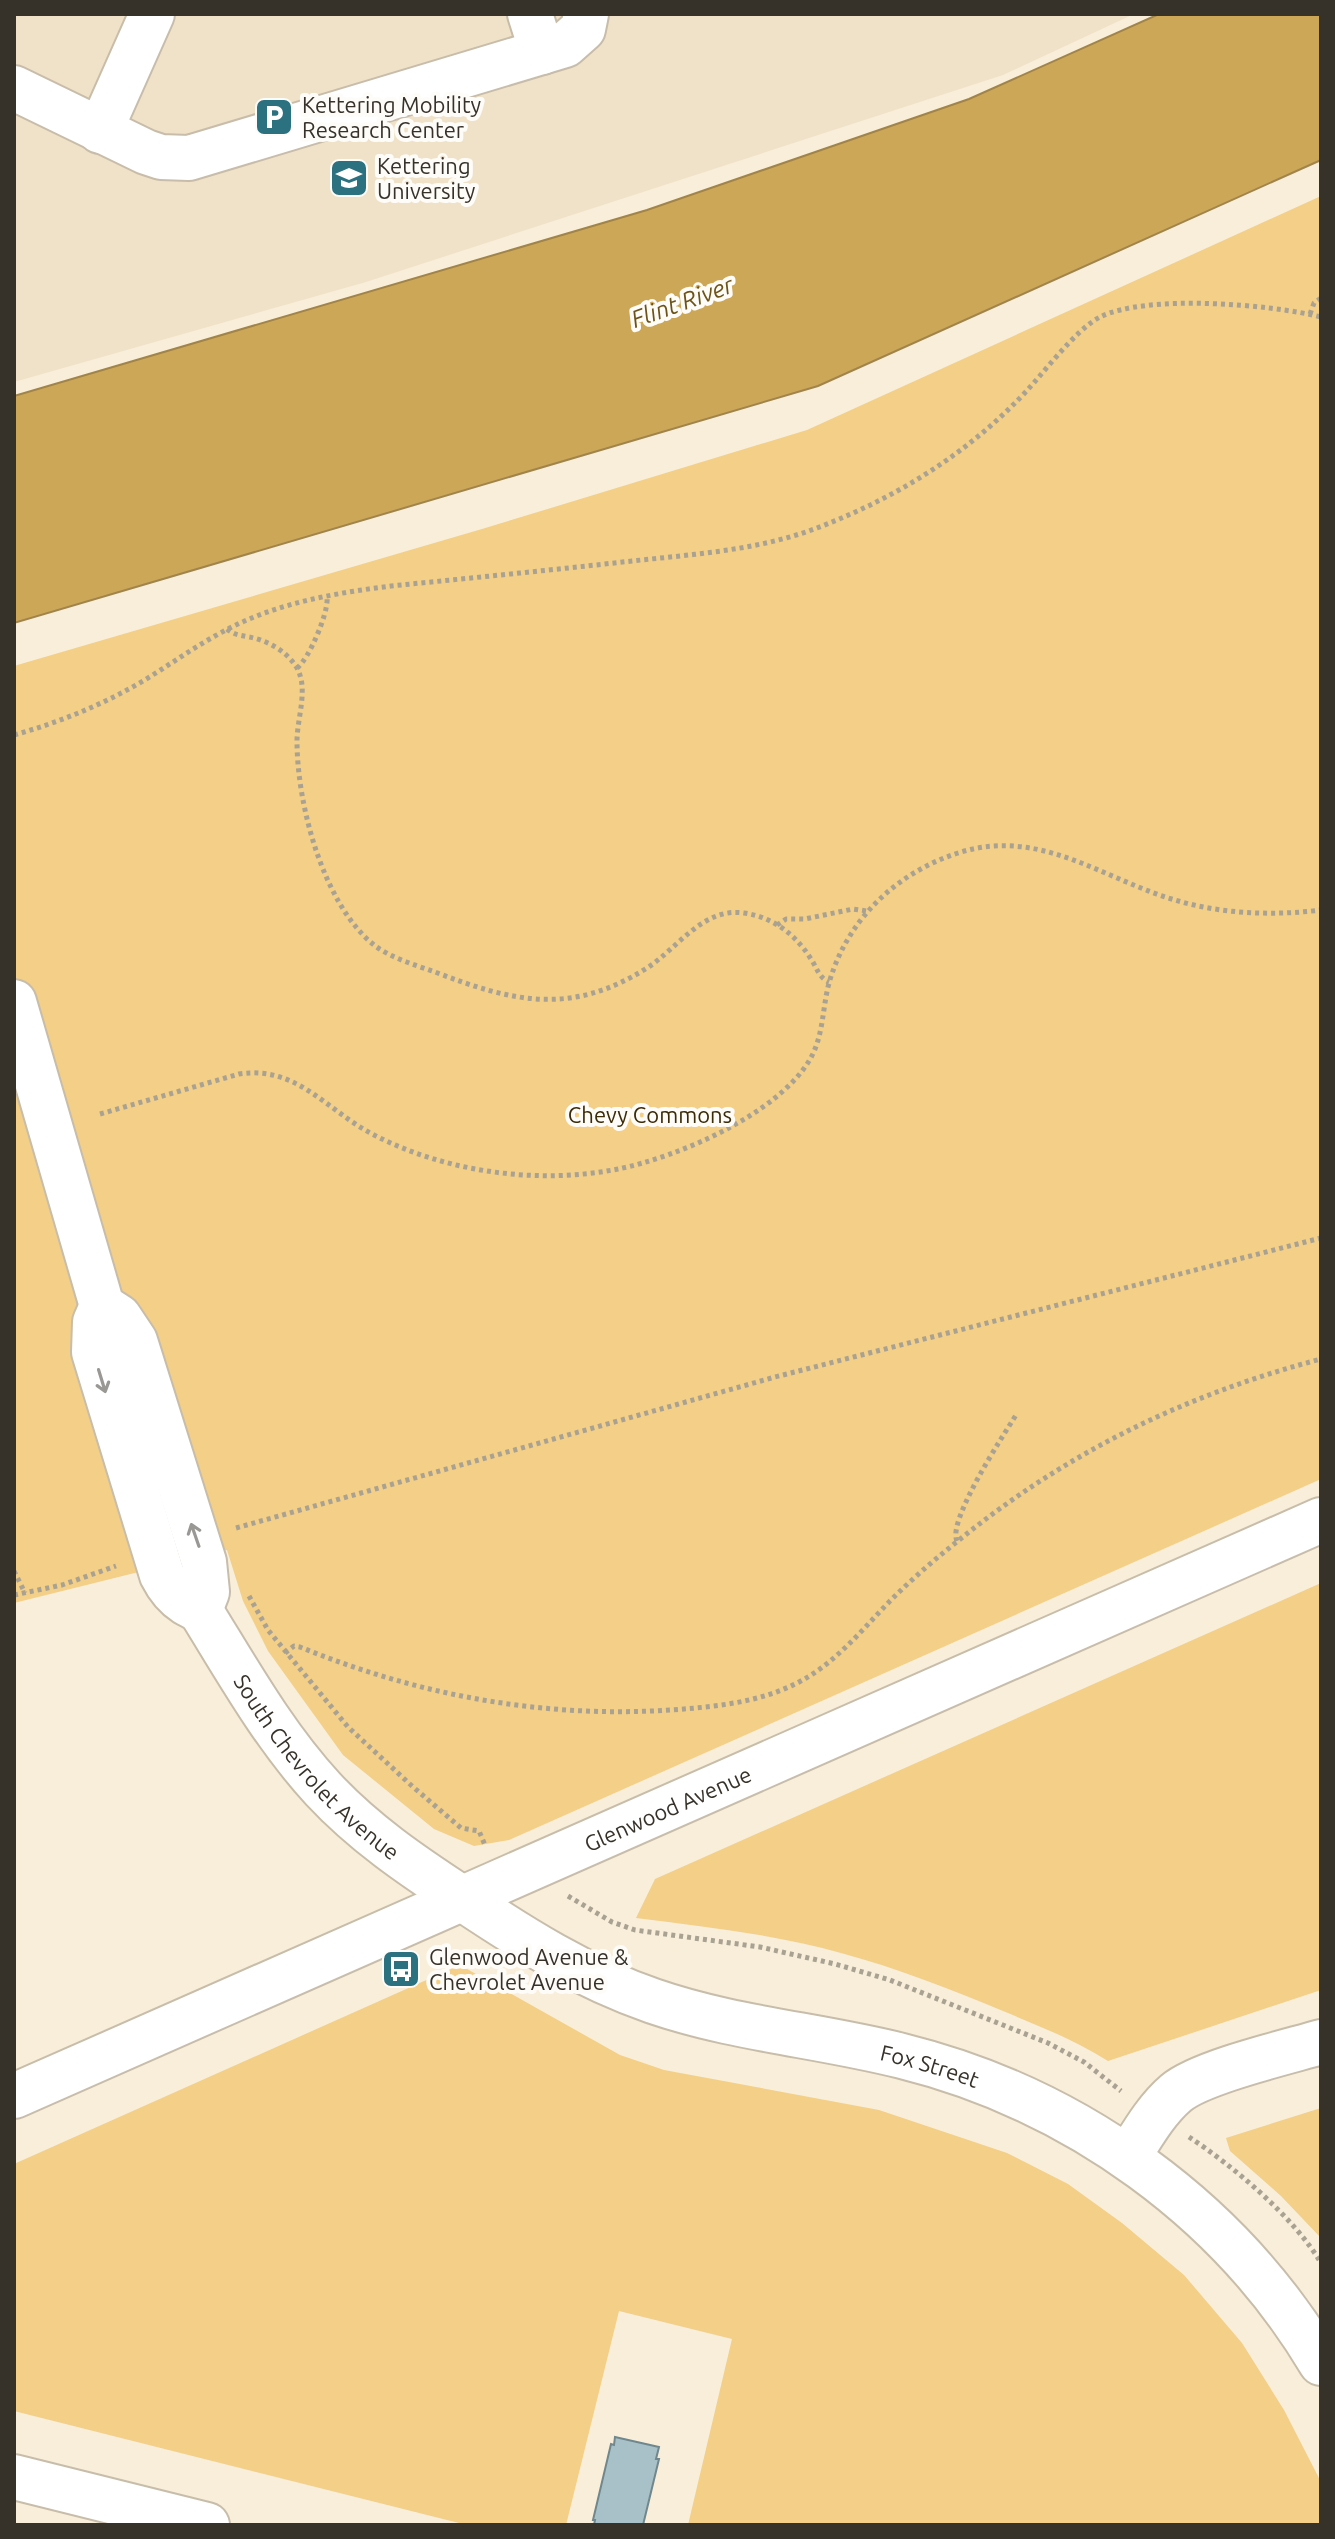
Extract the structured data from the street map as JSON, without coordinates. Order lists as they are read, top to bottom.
{
  "streets": {
    "street": ["South Chevrolet Avenue", "Glenwood Avenue", "Fox Street"]
  },
  "crossings": [
    ["South Chevrolet Avenue", "Glenwood Avenue"],
    ["South Chevrolet Avenue", "Fox Street"],
    ["Glenwood Avenue", "Fox Street"]
  ],
  "water": ["Flint River"],
  "parks": ["Chevy Commons"],
  "places": {
    "parking": ["Kettering Mobility Research Center"],
    "school or university": ["Kettering University"],
    "bus stop": ["Glenwood Avenue & Chevrolet Avenue"]
  }
}
